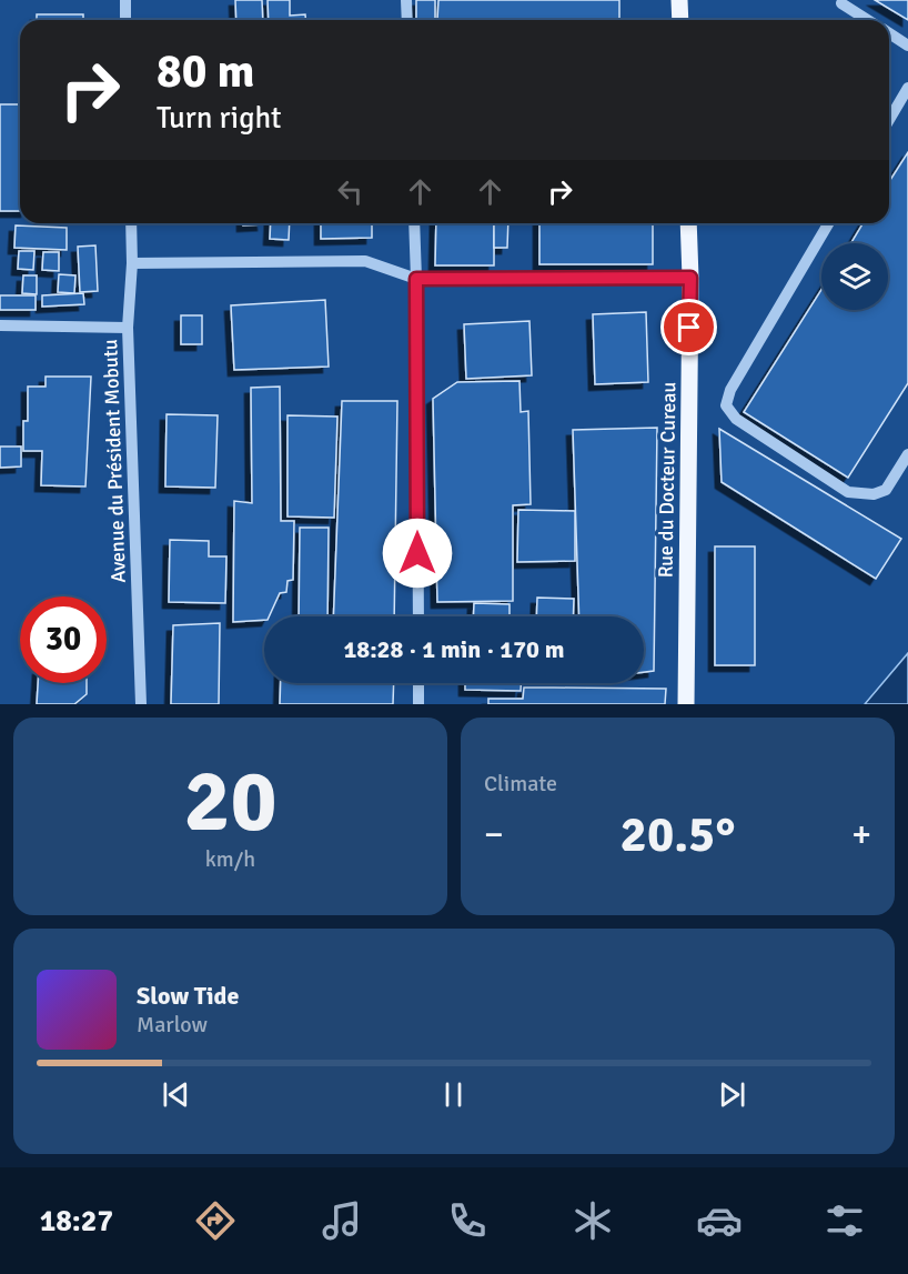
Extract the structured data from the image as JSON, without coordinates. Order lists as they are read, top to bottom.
{
  "streets": {
    "main road": ["Rue du Docteur Cureau"],
    "street": ["Avenue du Président Mobutu"]
  },
  "page": {
    "turn": ["80 m", "Turn right"],
    "limit": "30",
    "trip": "18:28 · 1 min · 170 m",
    "tile": [
      ["20", "km/h"],
      "Climate"
    ],
    "heat": ["−", "20.5°", "+"],
    "song": ["Slow Tide", "Marlow"],
    "tabs": "18:27"
  }
}
